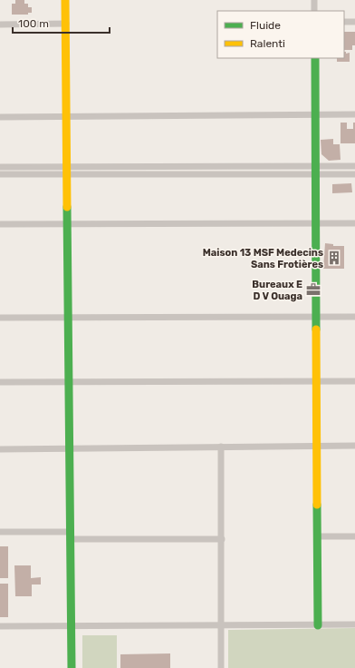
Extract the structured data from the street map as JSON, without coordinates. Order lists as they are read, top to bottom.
{
  "places": {
    "building": ["Maison 13 MSF Medecins Sans Frotières"],
    "office": ["Bureaux E D V Ouaga"]
  },
  "legend": ["Fluide", "Ralenti"],
  "scale_bar": "100 m"
}
